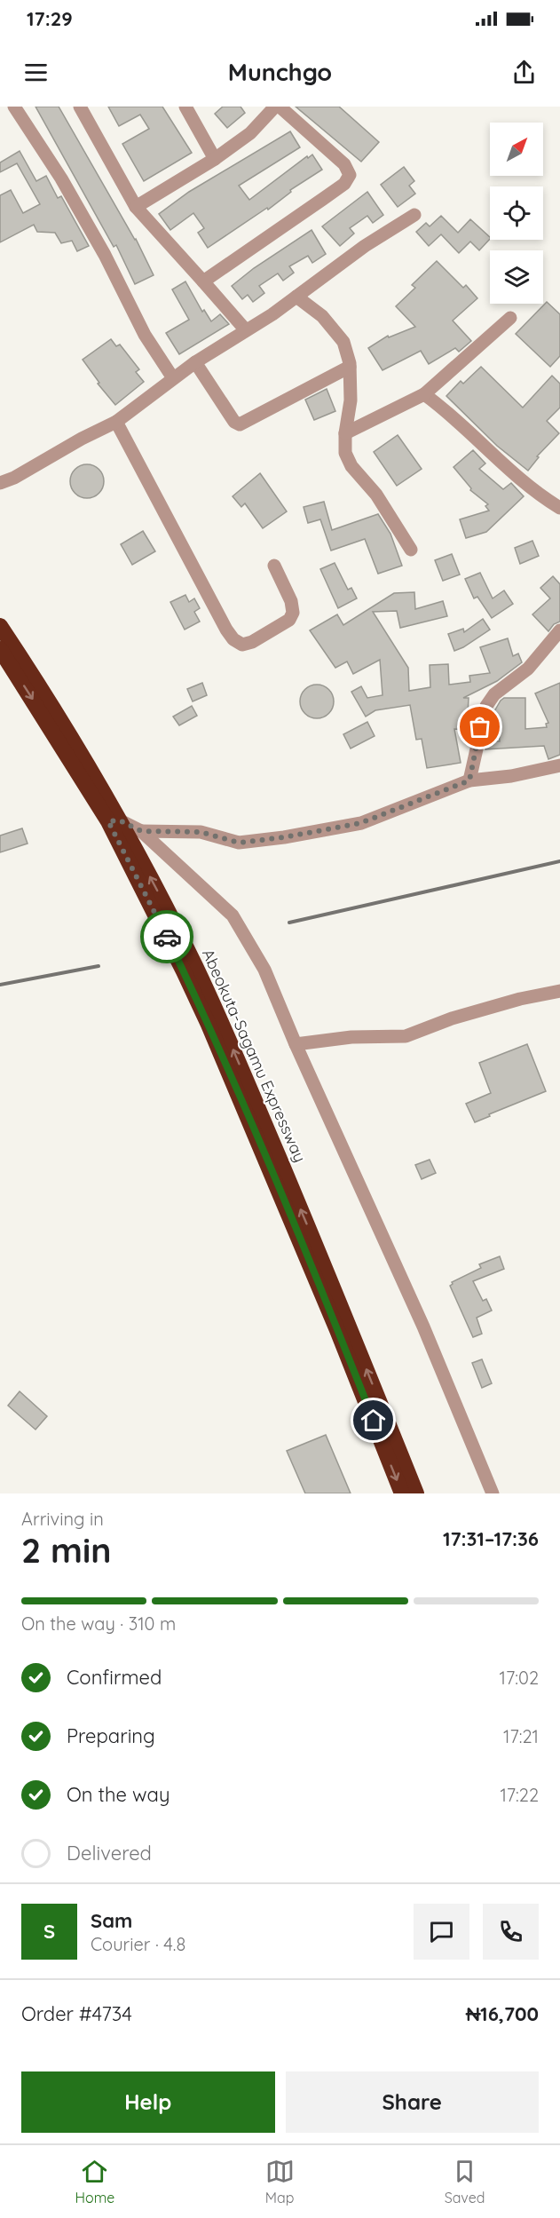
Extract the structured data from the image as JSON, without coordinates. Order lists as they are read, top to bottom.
{
  "streets": {
    "highway": ["Abeokuta-Sagamu Expressway"]
  },
  "north": "top right",
  "page": {
    "status": "17:29",
    "header": "Munchgo",
    "heading": ["2 min", "Arriving in", "17:31–17:36"],
    "panel": [
      "Sam",
      "Courier · 4.8",
      "Order #4734",
      "₦16,700"
    ],
    "bar": "On the way · 310 m",
    "list": [
      ["Confirmed", "17:02"],
      ["Preparing", "17:21"],
      ["On the way", "17:22"],
      "Delivered"
    ],
    "round": "S",
    "buttons": ["Help", "Share"],
    "tabs": ["Home", "Map", "Saved"]
  }
}
